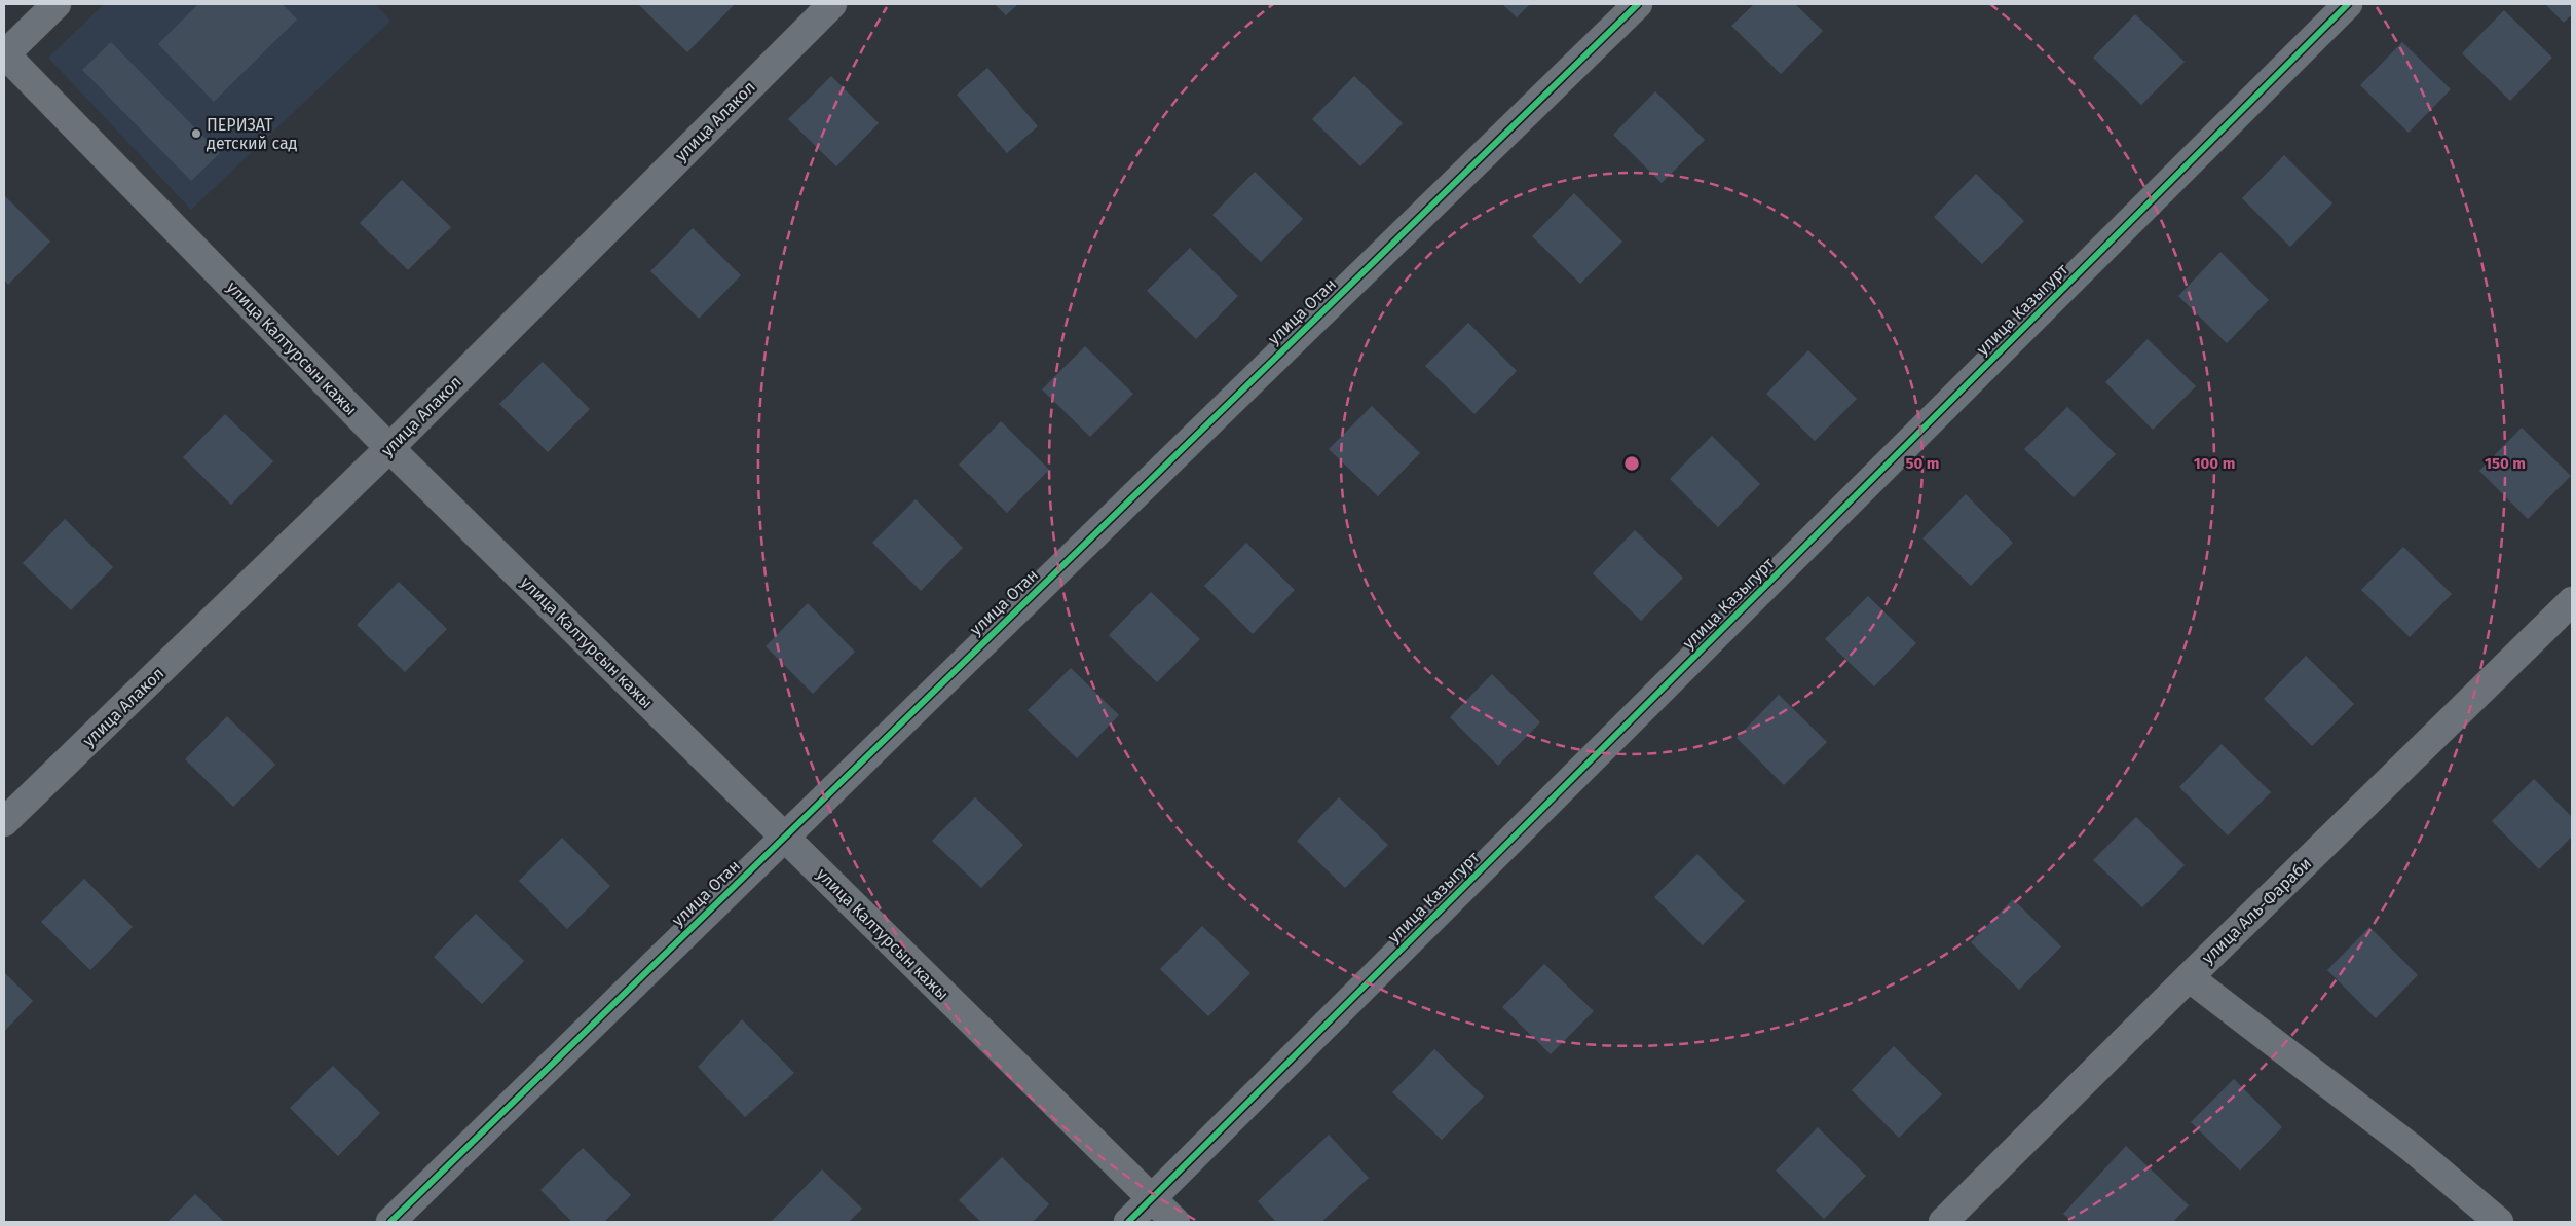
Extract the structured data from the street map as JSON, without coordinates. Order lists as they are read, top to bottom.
{
  "streets": {
    "street": [
      "улица Алакол",
      "улица Казыгурт",
      "улица Отан",
      "улица Калтурсын кажы",
      "улица Аль-Фараби"
    ]
  },
  "crossings": [
    ["улица Алакол", "улица Калтурсын кажы"],
    ["улица Казыгурт", "улица Калтурсын кажы"],
    ["улица Отан", "улица Калтурсын кажы"]
  ],
  "places": ["ПЕРИЗАТ детский сад"],
  "rings": ["50 m", "100 m", "150 m"]
}
